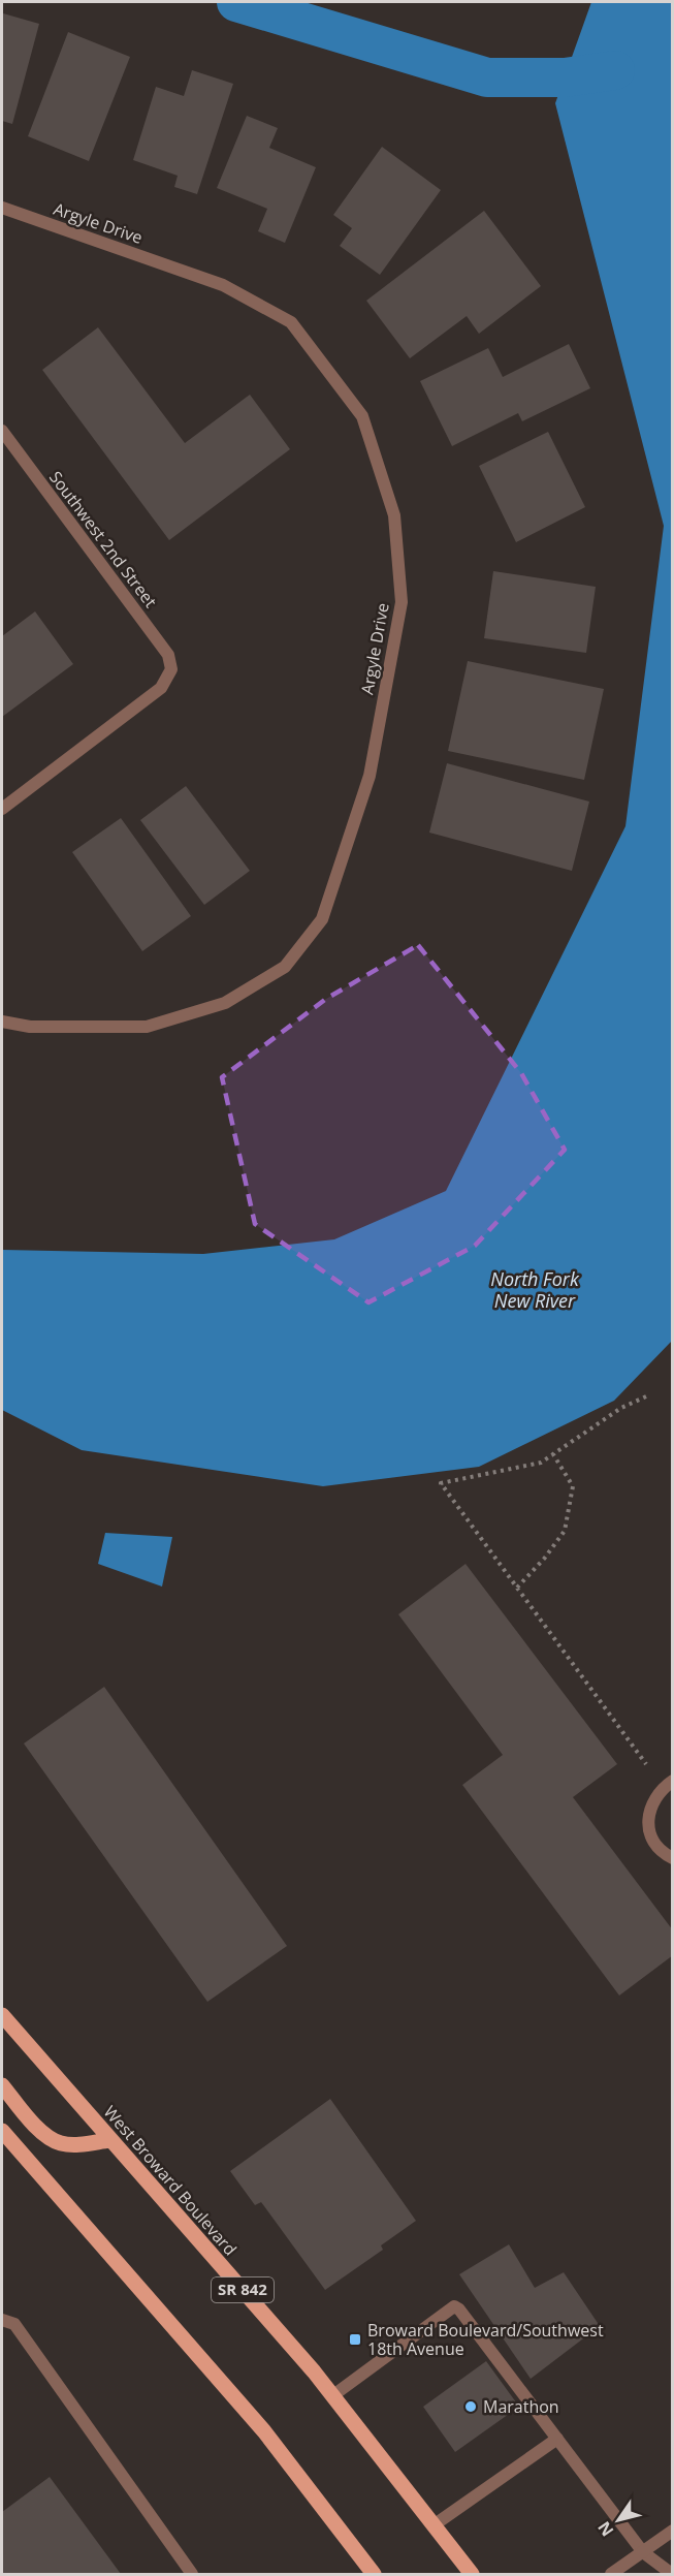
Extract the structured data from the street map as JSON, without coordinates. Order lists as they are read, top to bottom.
{
  "streets": {
    "main road": ["West Broward Boulevard", "SR 842"],
    "street": ["Argyle Drive", "Southwest 2nd Street"]
  },
  "water": ["North Fork New River"],
  "places": {
    "transit": ["Broward Boulevard/Southwest 18th Avenue"],
    "other": ["Marathon"]
  },
  "north": "bottom left"
}
